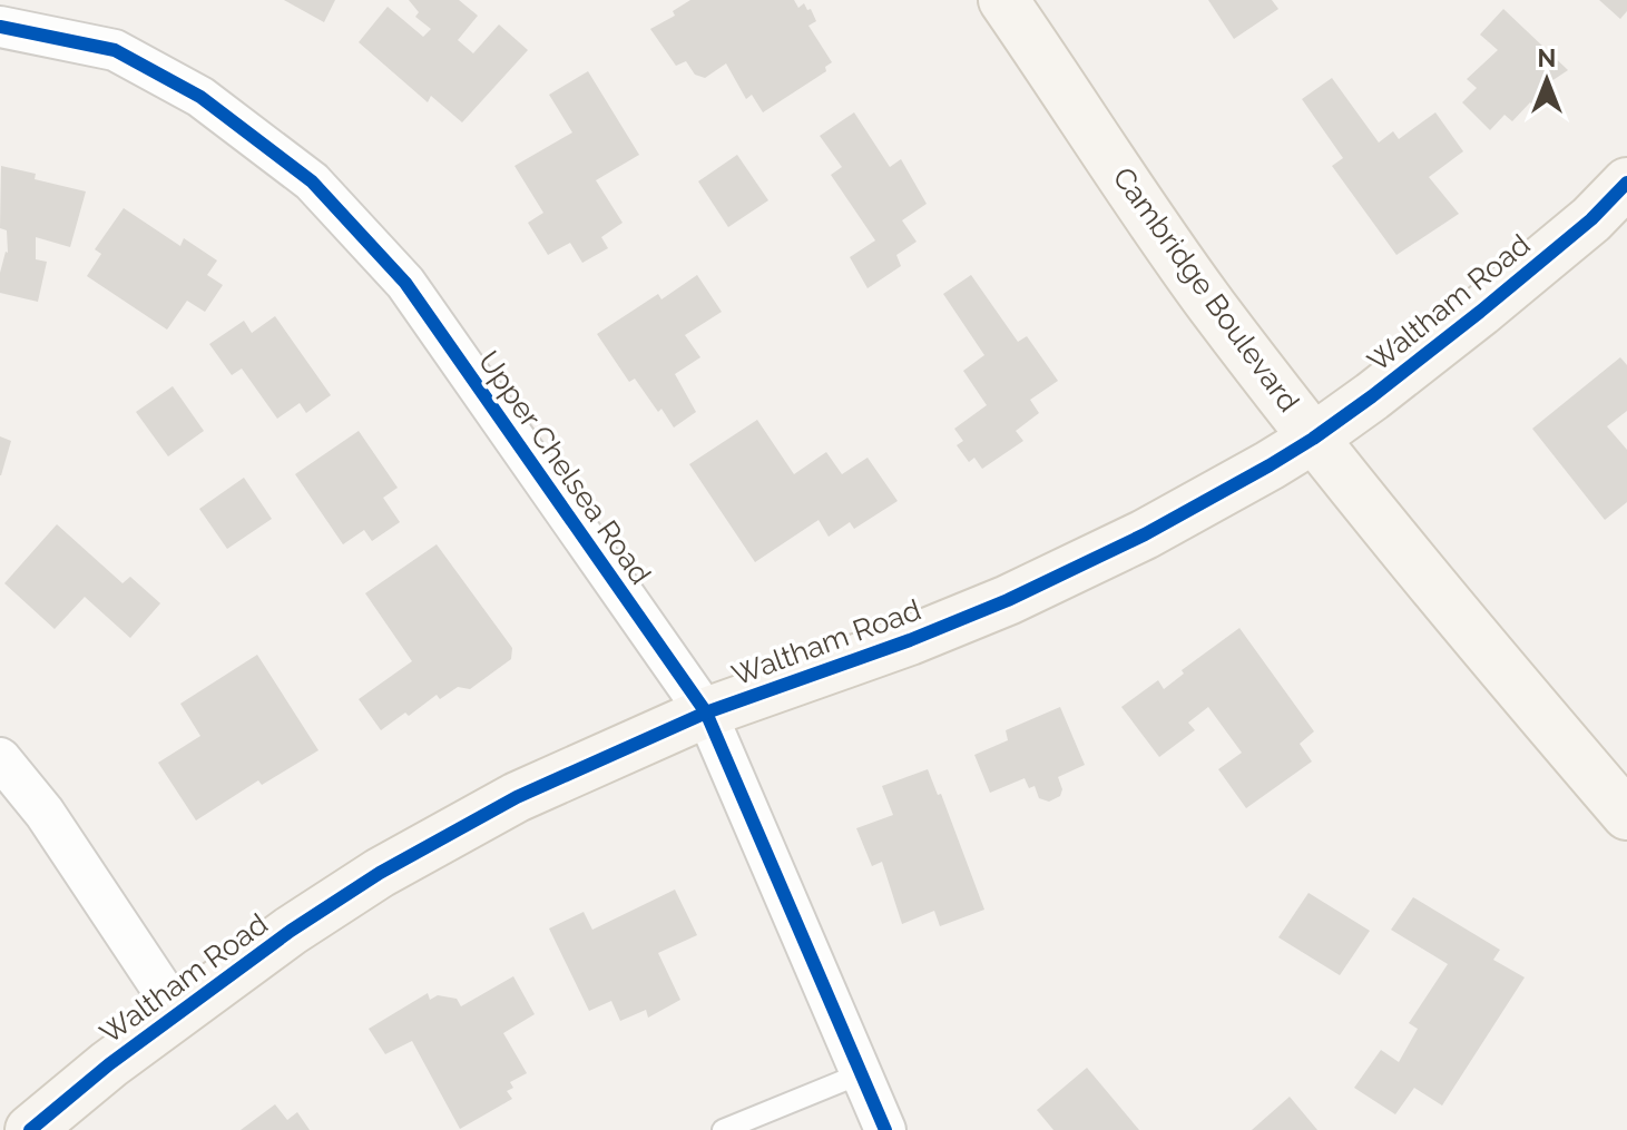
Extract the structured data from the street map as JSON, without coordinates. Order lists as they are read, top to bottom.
{
  "streets": {
    "street": ["Cambridge Boulevard", "Waltham Road", "Upper Chelsea Road"]
  },
  "crossings": [
    ["Cambridge Boulevard", "Waltham Road"],
    ["Waltham Road", "Upper Chelsea Road"]
  ],
  "north": "top"
}
